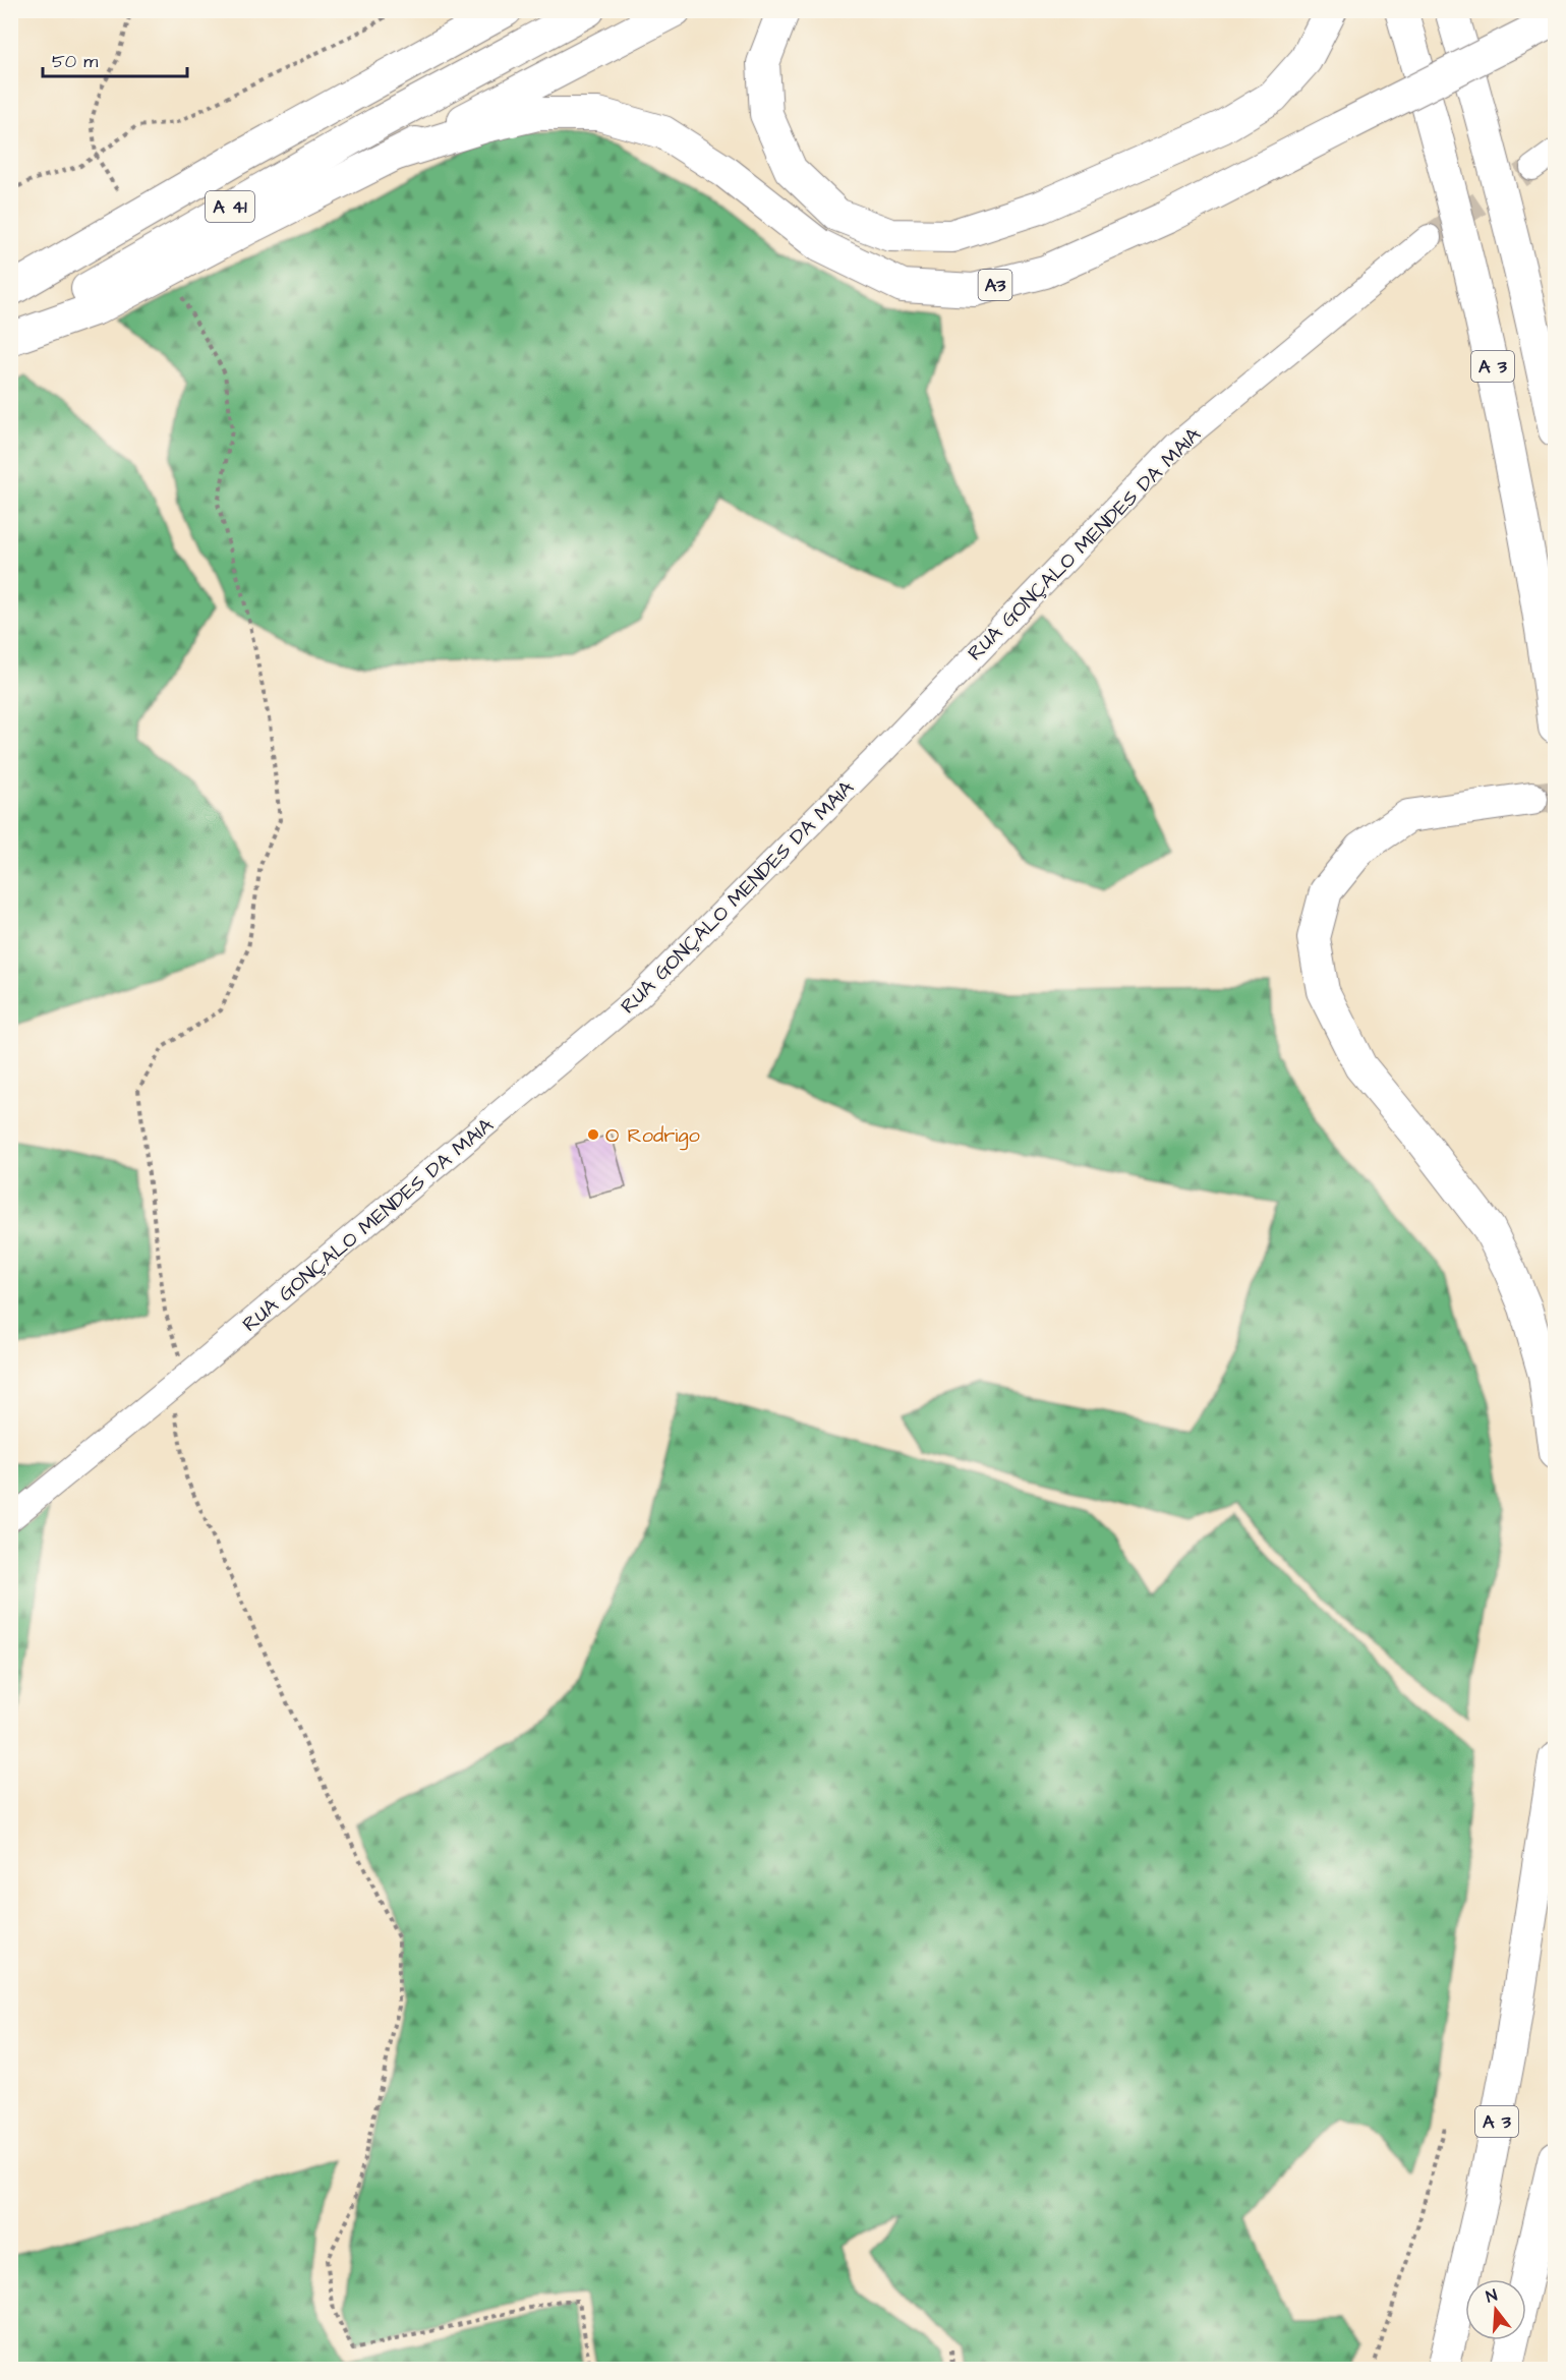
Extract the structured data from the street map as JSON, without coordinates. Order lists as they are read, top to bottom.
{
  "streets": {
    "highway": ["A 41", "A3", "A 3"],
    "street": ["RUA GONÇALO MENDES DA MAIA"]
  },
  "places": ["O Rodrigo"],
  "scale_bar": "50 m",
  "north": "top"
}
